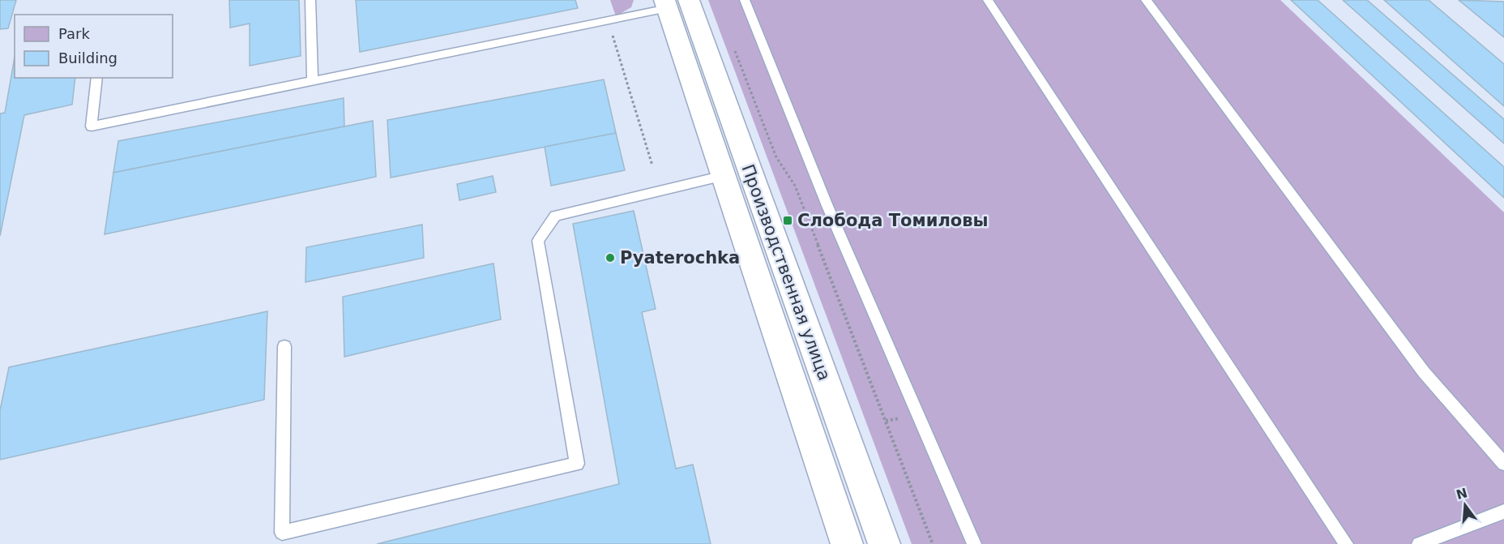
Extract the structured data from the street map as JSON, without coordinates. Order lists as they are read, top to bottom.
{
  "streets": {
    "highway": ["Производственная улица"]
  },
  "places": {
    "transit": ["Слобода Томиловы"],
    "other": ["Pyaterochka"]
  },
  "legend": ["Park", "Building"],
  "north": "top"
}
